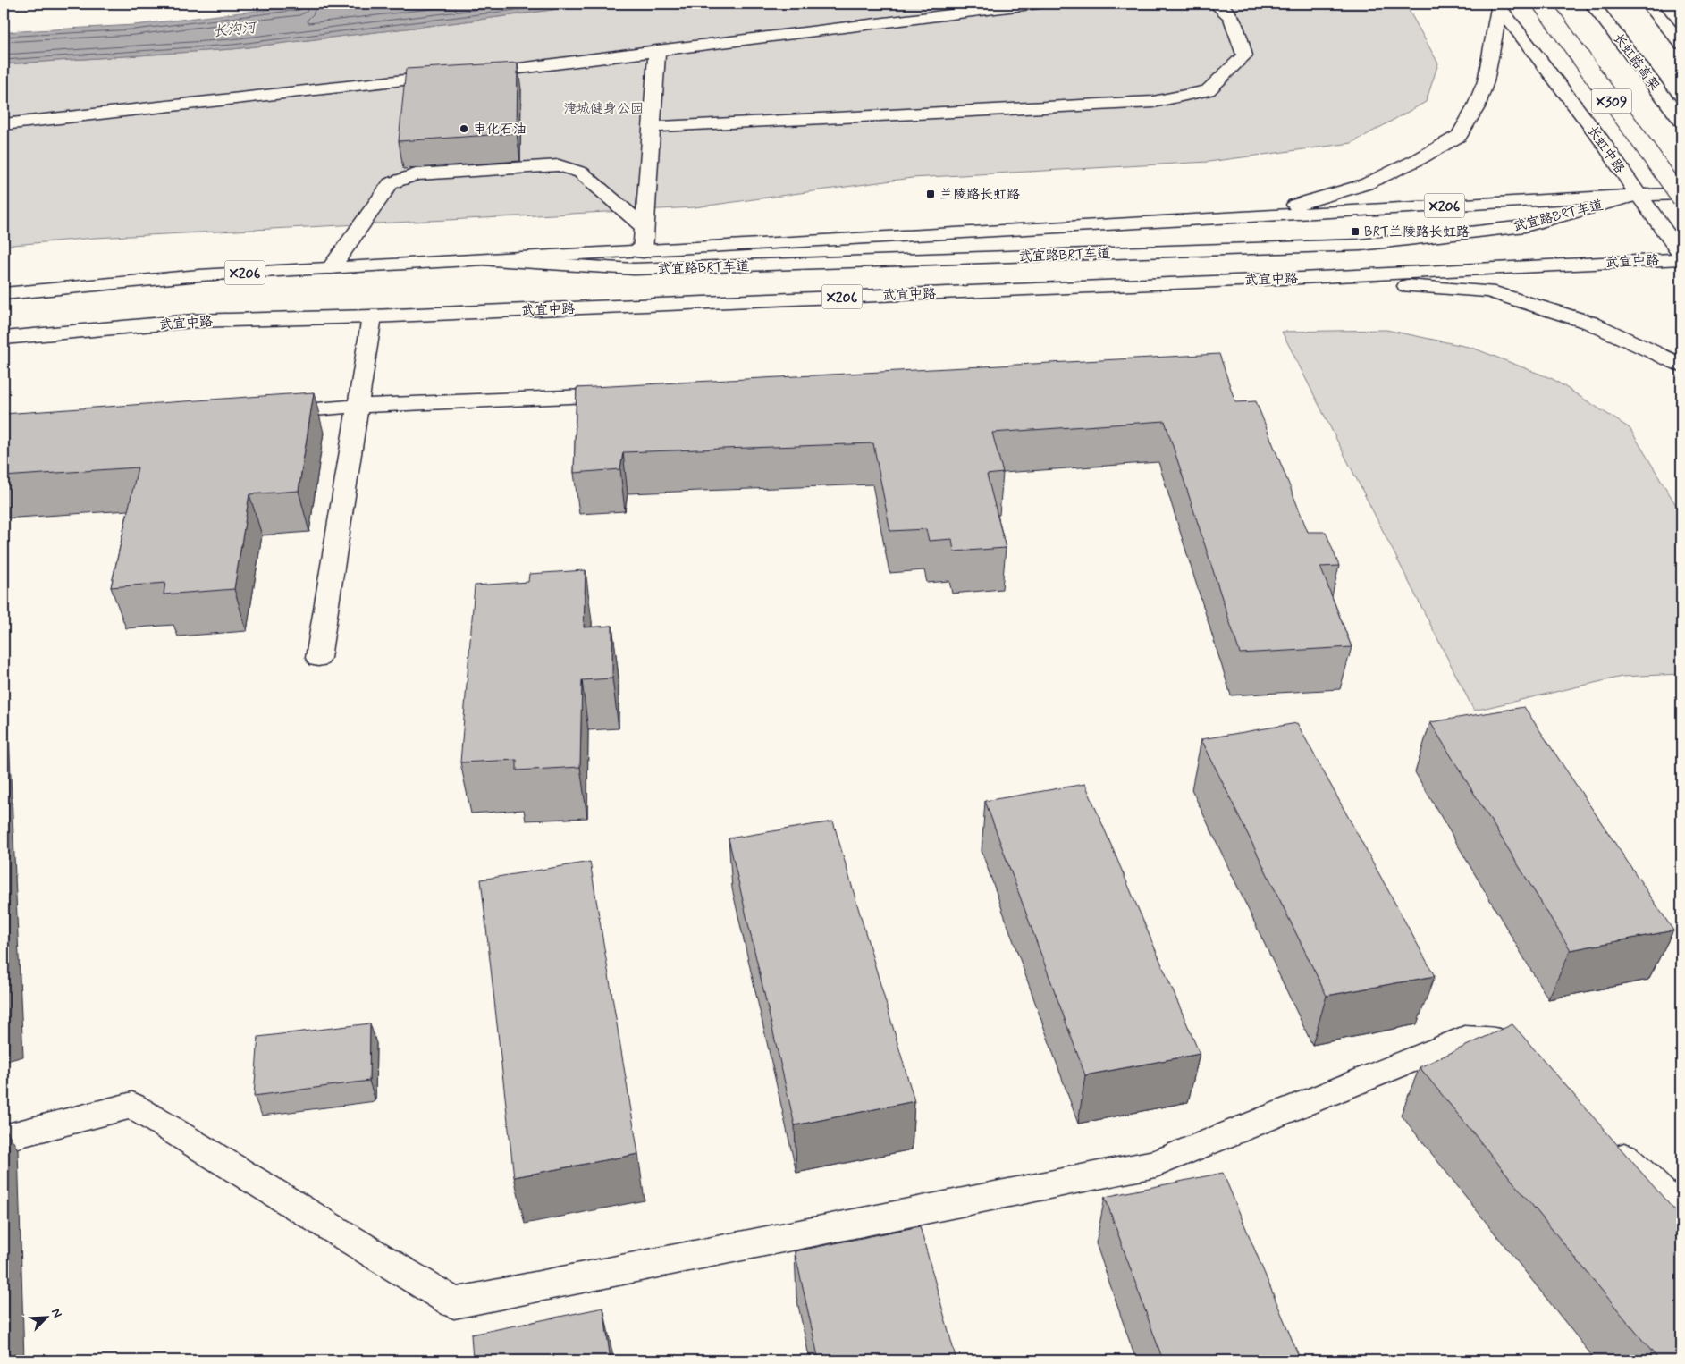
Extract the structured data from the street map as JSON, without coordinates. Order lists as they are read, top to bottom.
{
  "streets": {
    "main road": [
      "长虹路高架",
      "X309",
      "长虹中路",
      "X206",
      "武宜路BRT车道",
      "武宜中路"
    ]
  },
  "crossings": [
    ["长虹中路", "X206"],
    ["长虹中路", "武宜路BRT车道"],
    ["X206", "武宜路BRT车道"]
  ],
  "water": ["长沟河"],
  "parks": ["淹城健身公园"],
  "places": {
    "other": ["申化石油"],
    "transit": ["兰陵路长虹路", "BRT兰陵路长虹路"]
  },
  "north": "top right"
}
